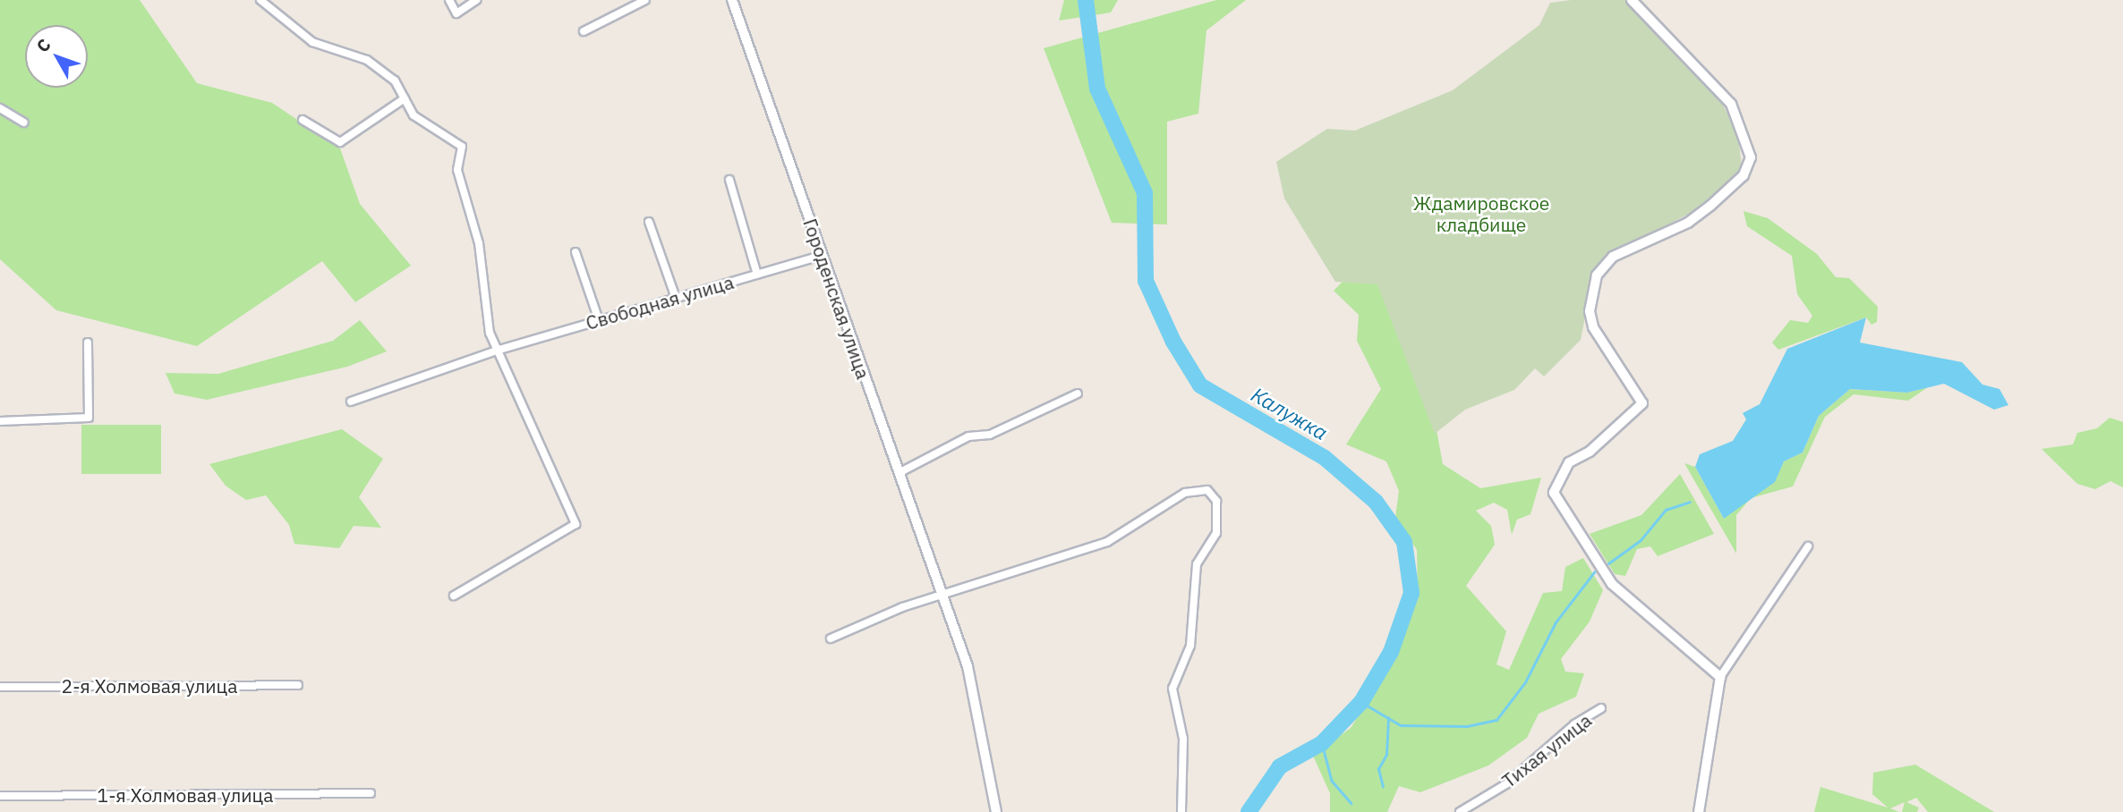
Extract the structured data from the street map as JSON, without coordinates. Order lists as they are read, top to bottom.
{
  "streets": {
    "street": [
      "Городенская улица",
      "Свободная улица",
      "2-я Холмовая улица",
      "Тихая улица",
      "1-я Холмовая улица"
    ]
  },
  "crossings": [
    ["Городенская улица", "Свободная улица"]
  ],
  "water": ["Калужка"],
  "parks": ["Ждамировское кладбище"],
  "north": "top left"
}
